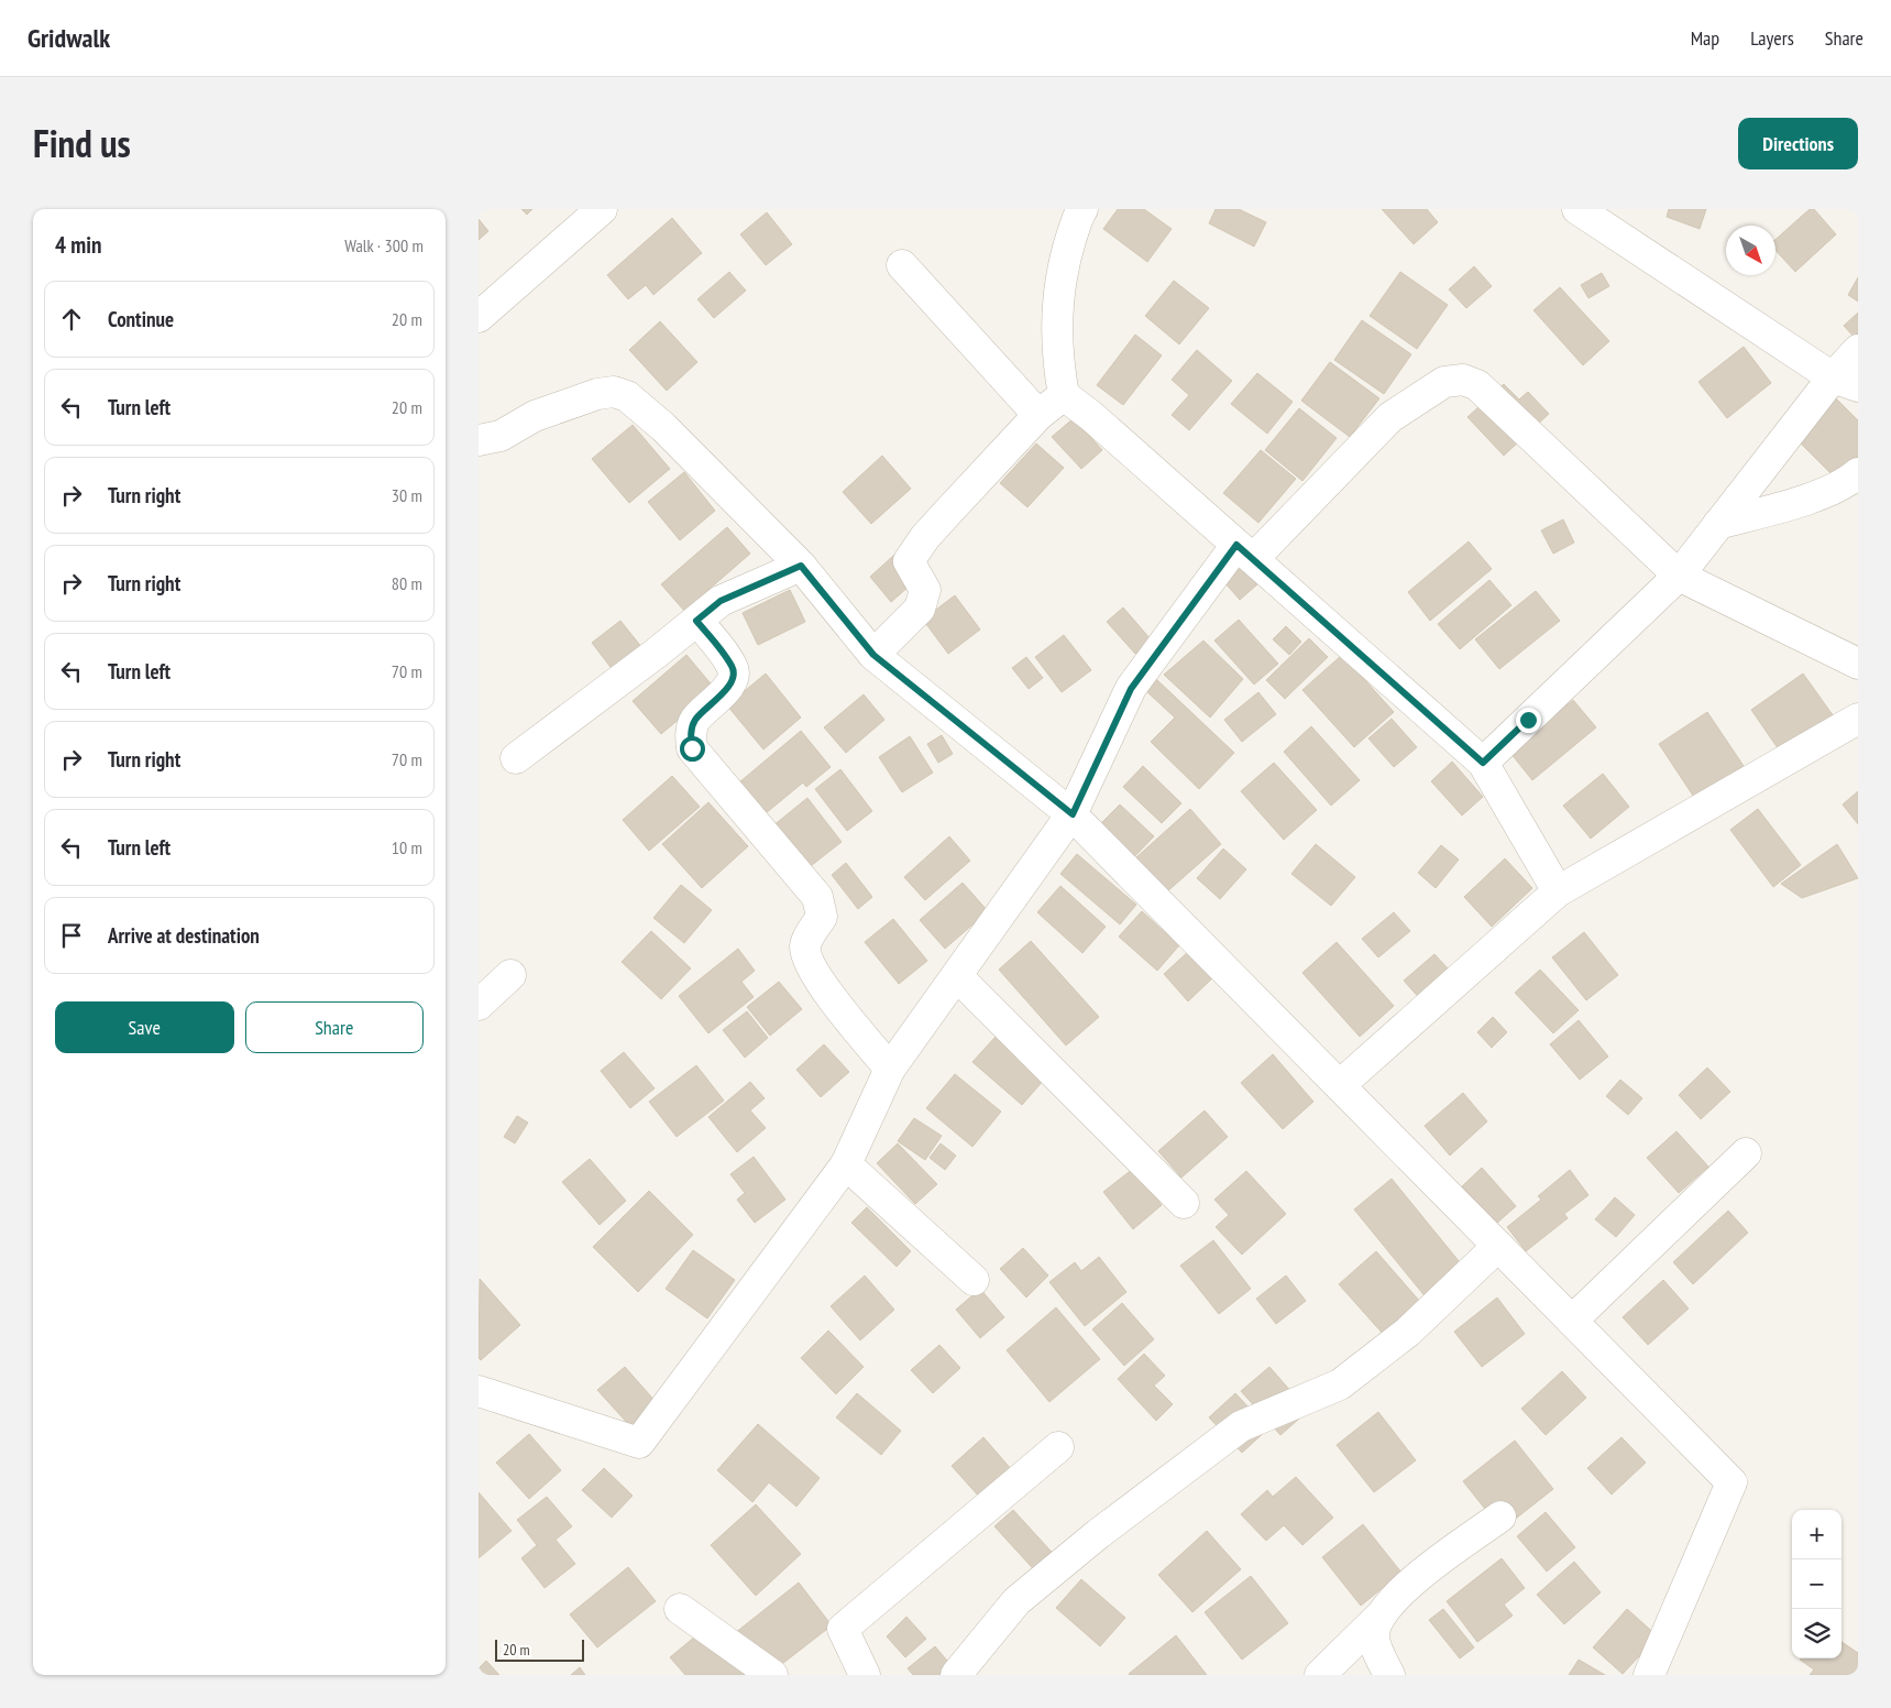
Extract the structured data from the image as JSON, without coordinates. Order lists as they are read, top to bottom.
{
  "scale_bar": "20 m",
  "north": "bottom right",
  "page": {
    "header": "Gridwalk",
    "nav": ["Map", "Layers", "Share"],
    "title": "Find us",
    "buttons": [
      "Directions",
      ["Save", "Share"]
    ],
    "heading": ["4 min", "Walk · 300 m"],
    "list": [
      ["Continue", "20 m"],
      ["Turn left", "20 m"],
      ["Turn right", "30 m"],
      ["Turn right", "80 m"],
      ["Turn left", "70 m"],
      ["Turn right", "70 m"],
      ["Turn left", "10 m"],
      "Arrive at destination"
    ],
    "map_buttons": ["+", "−"],
    "scale": "20 m"
  }
}
